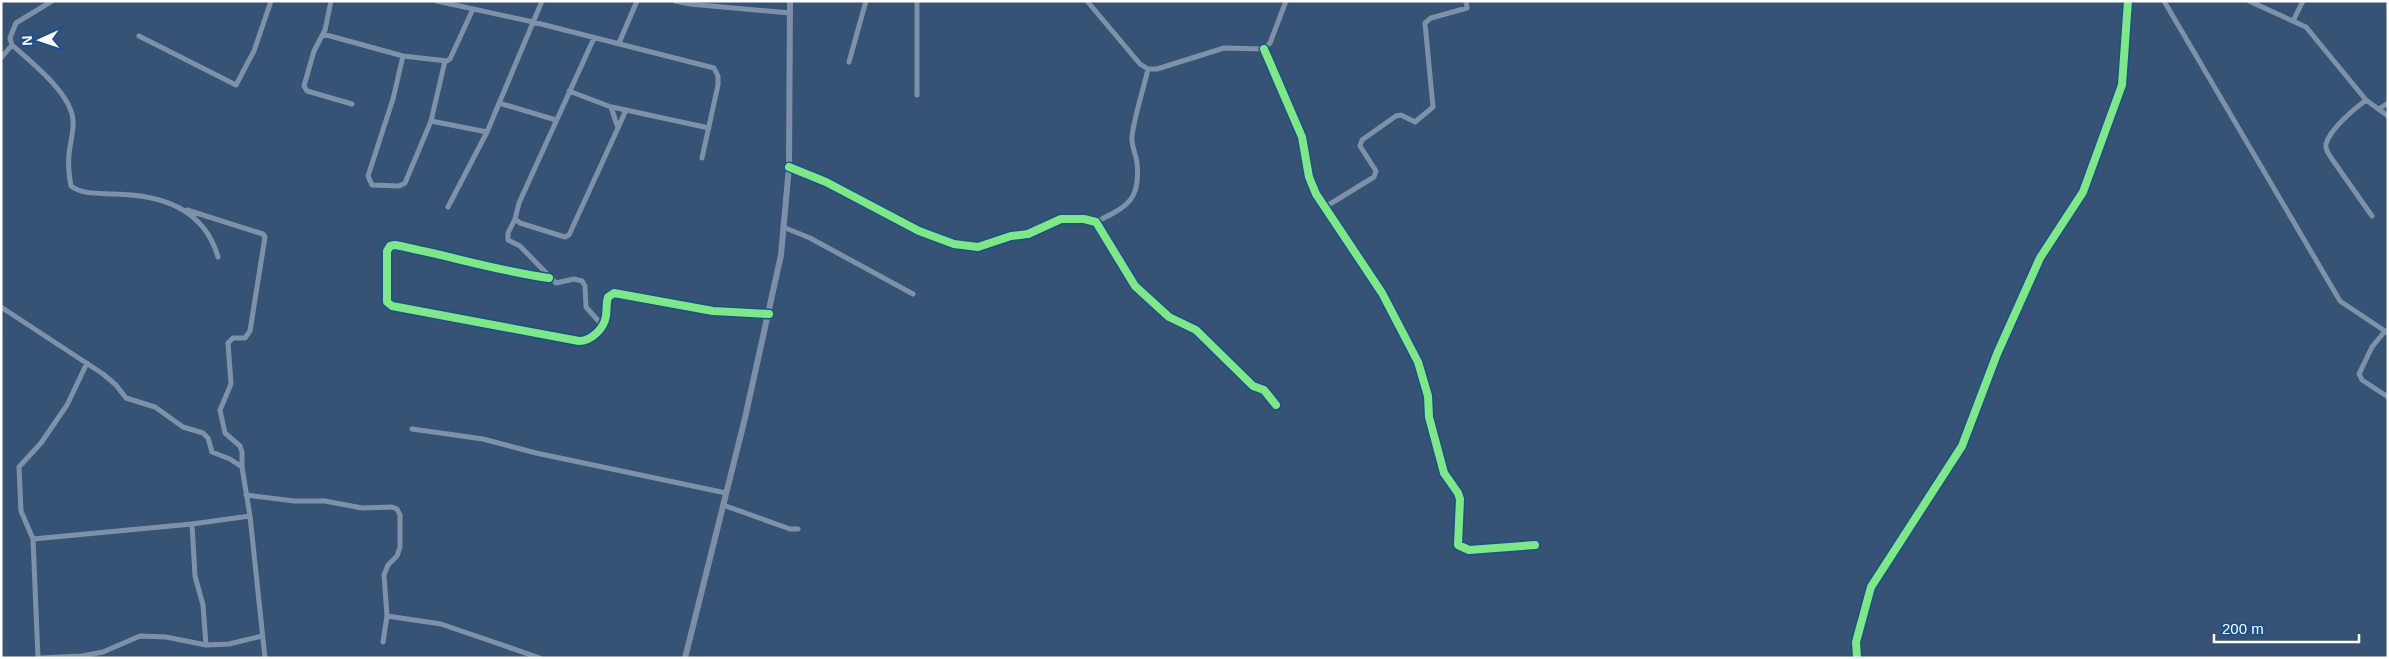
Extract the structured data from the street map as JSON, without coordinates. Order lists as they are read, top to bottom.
{
  "scale_bar": "200 m",
  "north": "left"
}
